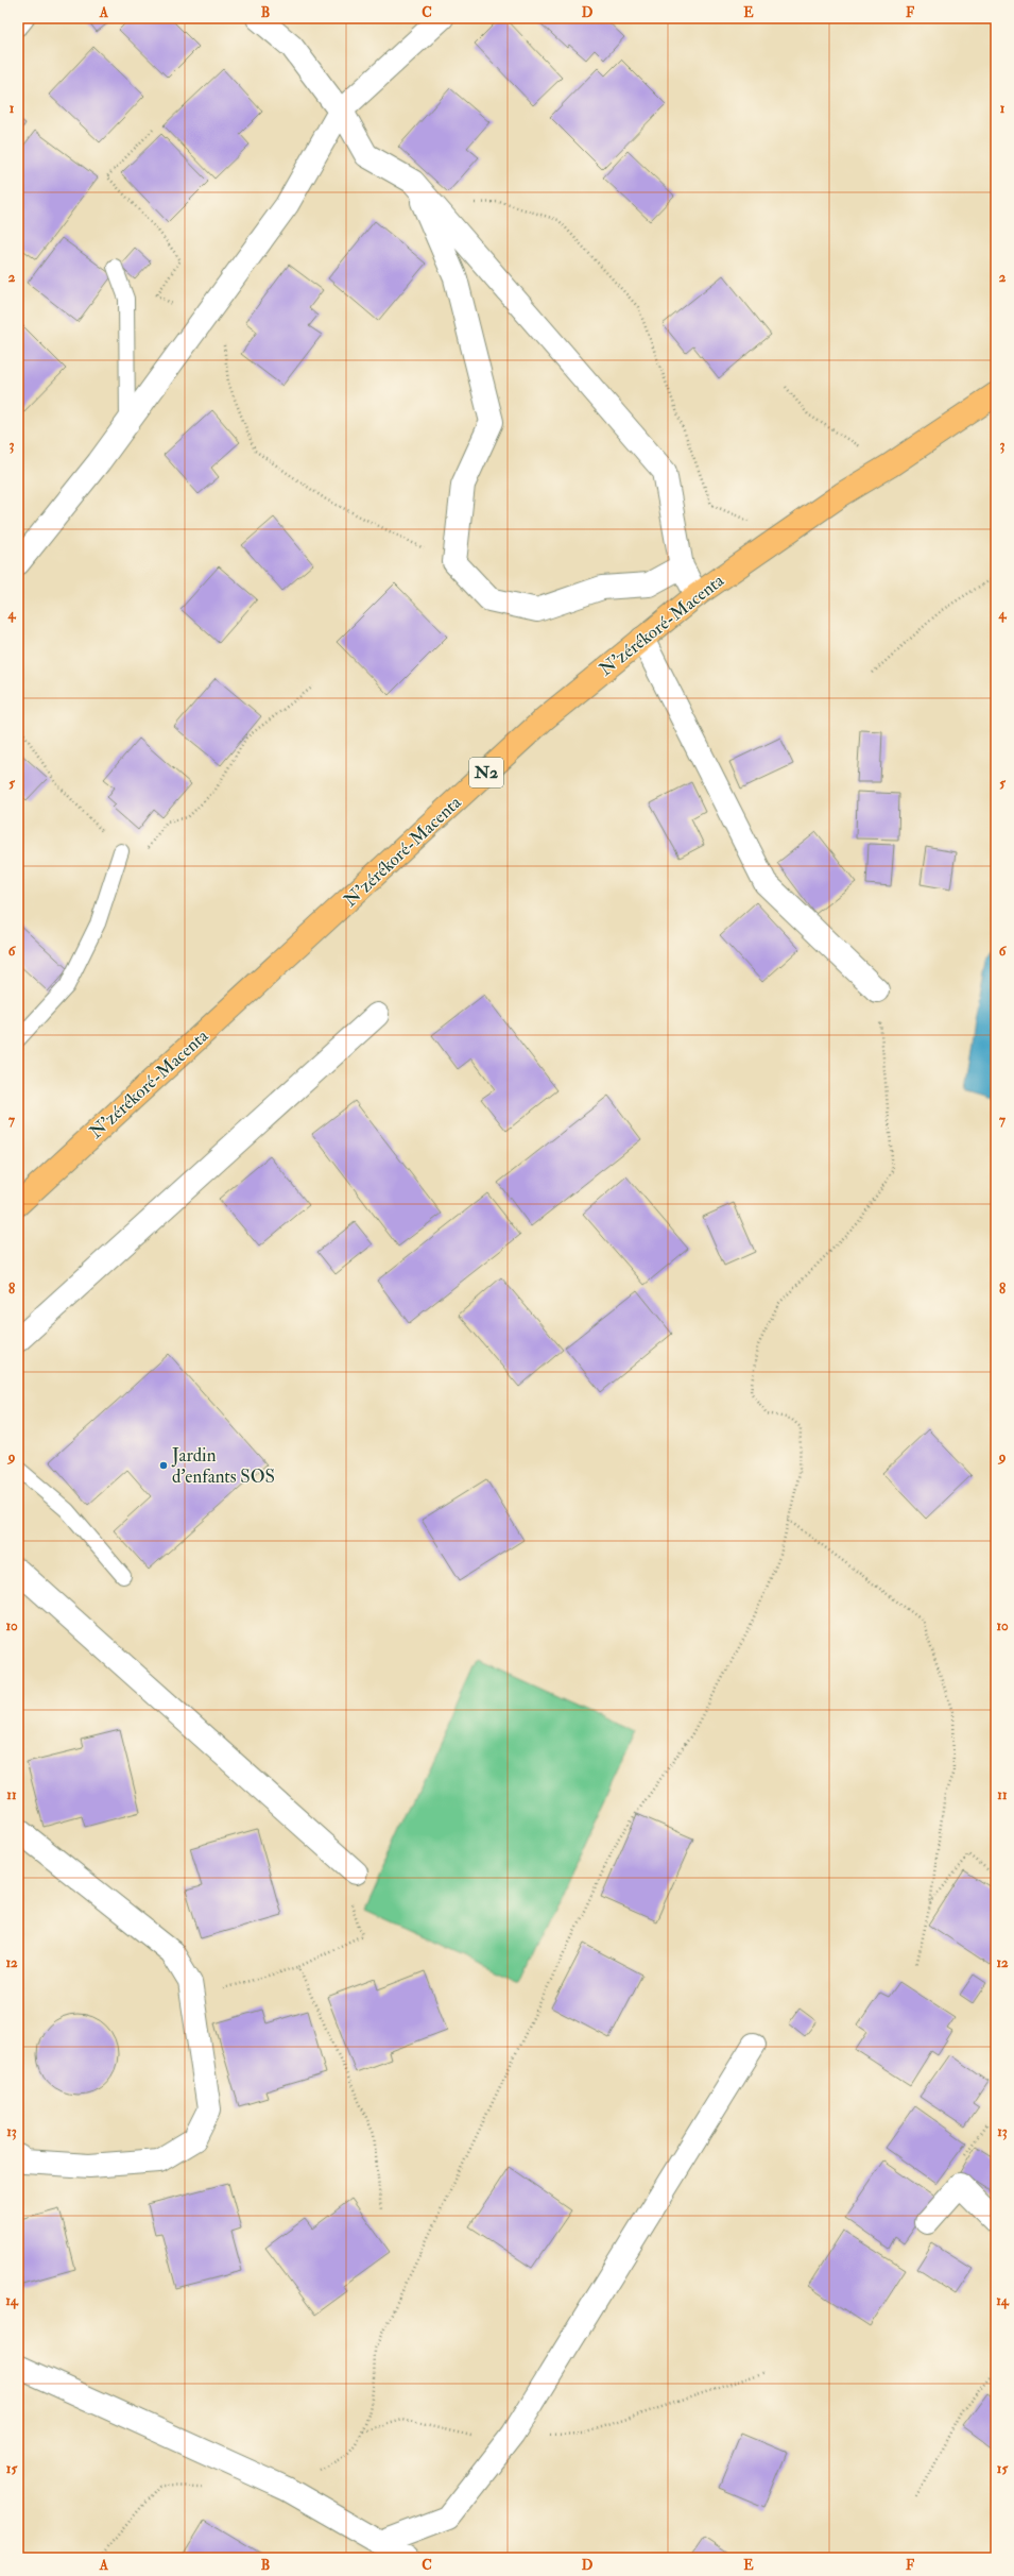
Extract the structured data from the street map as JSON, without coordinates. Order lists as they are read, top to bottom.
{
  "streets": {
    "highway": ["N'zérékoré-Macenta", "N2"]
  },
  "places": ["Jardin d'enfants SOS"],
  "grid": {
    "columns": [
      "A",
      "B",
      "C",
      "D",
      "E",
      "F"
    ],
    "rows": [
      "1",
      "2",
      "3",
      "4",
      "5",
      "6",
      "7",
      "8",
      "9",
      "10",
      "11",
      "12",
      "13",
      "14",
      "15"
    ]
  }
}
